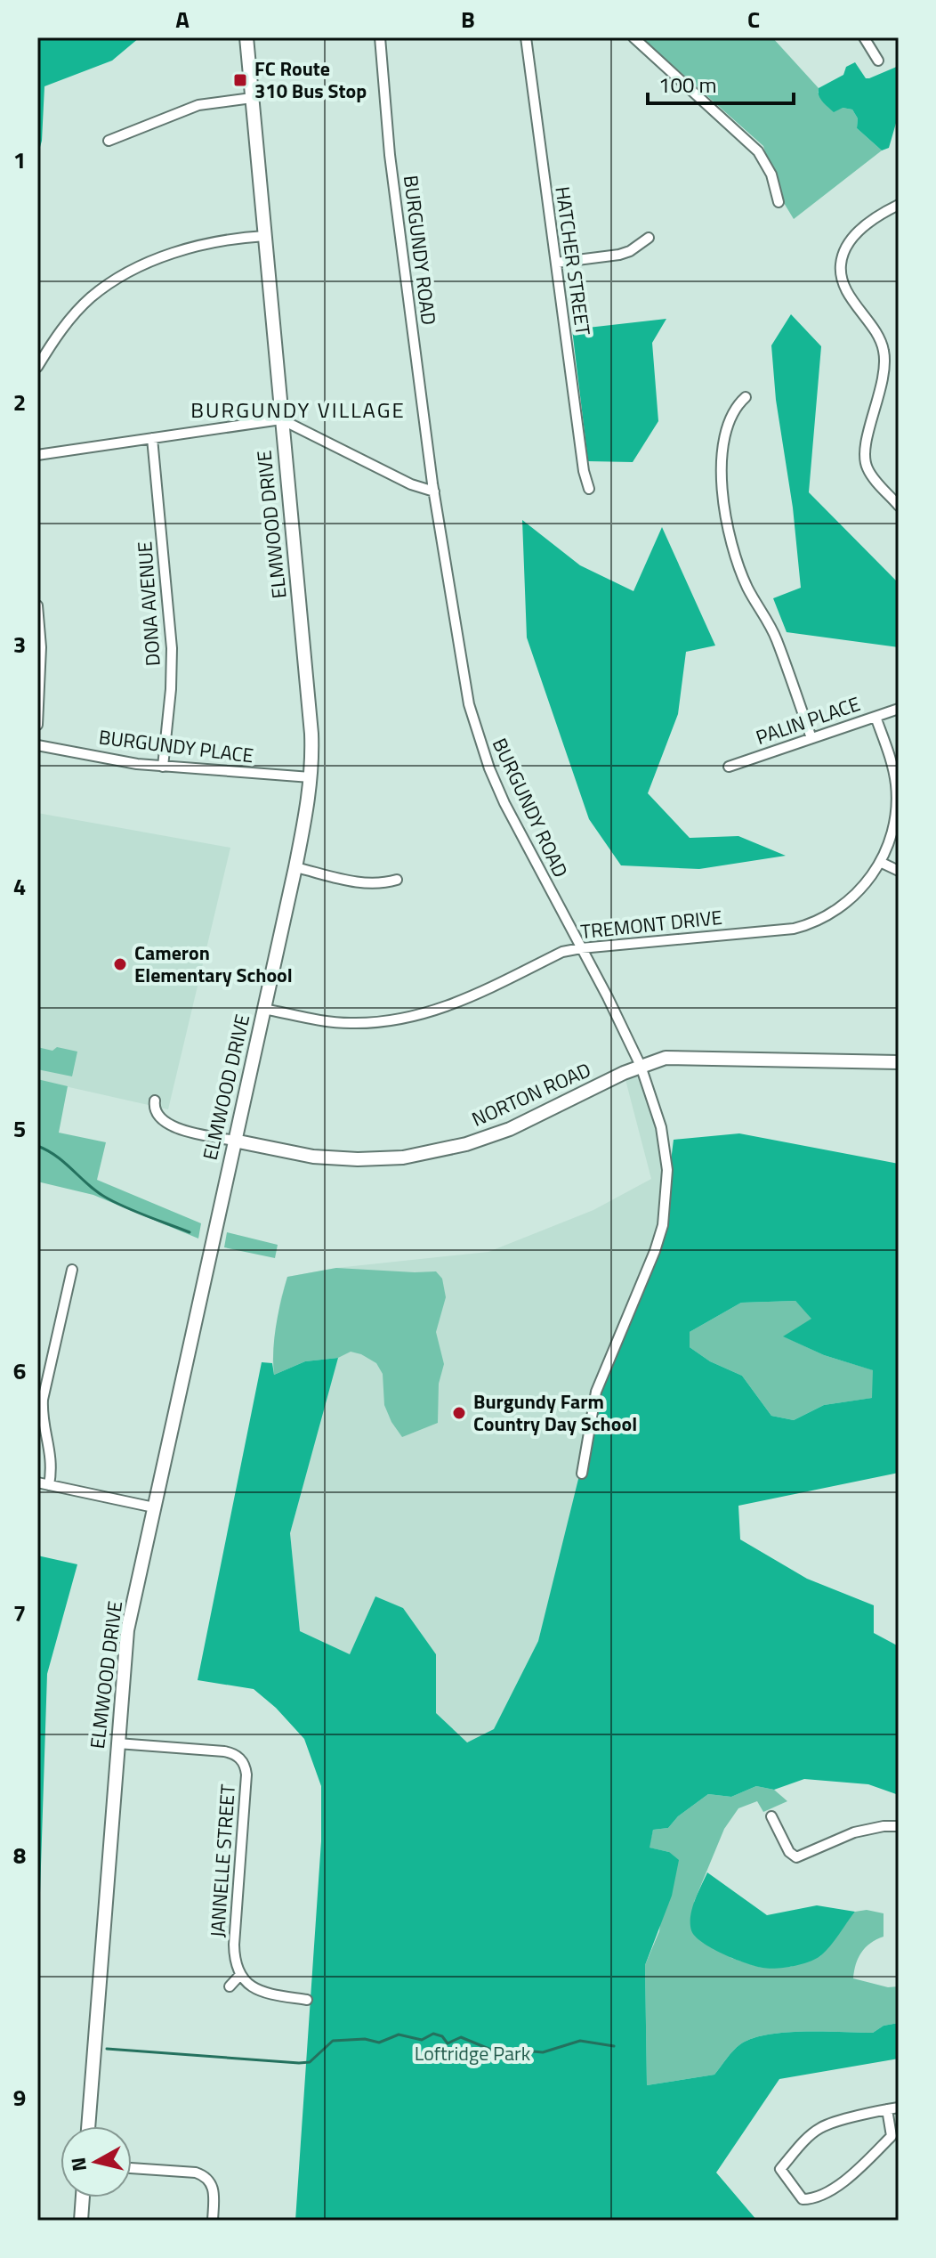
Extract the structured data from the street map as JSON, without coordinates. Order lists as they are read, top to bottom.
{
  "streets": {
    "street": [
      "BURGUNDY ROAD",
      "HATCHER STREET",
      "ELMWOOD DRIVE",
      "DONA AVENUE",
      "PALIN PLACE",
      "BURGUNDY PLACE",
      "TREMONT DRIVE",
      "NORTON ROAD",
      "JANNELLE STREET"
    ]
  },
  "crossings": [
    ["BURGUNDY ROAD", "TREMONT DRIVE"],
    ["BURGUNDY ROAD", "NORTON ROAD"],
    ["ELMWOOD DRIVE", "BURGUNDY PLACE"],
    ["ELMWOOD DRIVE", "TREMONT DRIVE"],
    ["ELMWOOD DRIVE", "NORTON ROAD"],
    ["ELMWOOD DRIVE", "JANNELLE STREET"],
    ["DONA AVENUE", "BURGUNDY PLACE"],
    ["PALIN PLACE", "TREMONT DRIVE"]
  ],
  "districts": ["BURGUNDY VILLAGE"],
  "parks": ["Loftridge Park"],
  "places": {
    "transit": ["FC Route 310 Bus Stop"],
    "other": ["Cameron Elementary School", "Burgundy Farm Country Day School"]
  },
  "scale_bar": "100 m",
  "north": "left",
  "grid": {
    "columns": ["A", "B", "C"],
    "rows": [
      "1",
      "2",
      "3",
      "4",
      "5",
      "6",
      "7",
      "8",
      "9"
    ]
  }
}
